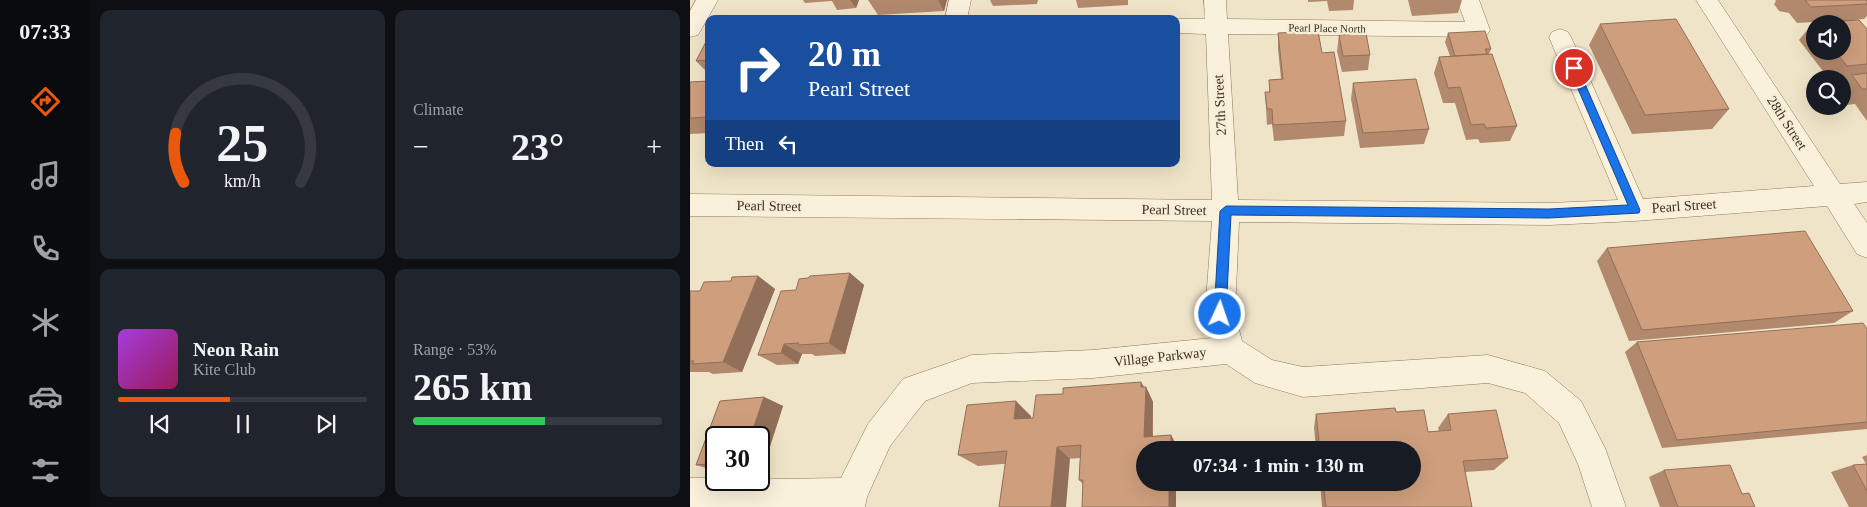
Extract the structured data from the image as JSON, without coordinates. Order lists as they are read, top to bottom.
{
  "streets": {
    "street": [
      "Pearl Place North",
      "27th Street",
      "28th Street",
      "Pearl Street",
      "Village Parkway"
    ]
  },
  "crossings": [
    ["Pearl Place North", "27th Street"],
    ["27th Street", "Pearl Street"],
    ["27th Street", "Village Parkway"],
    ["28th Street", "Pearl Street"]
  ],
  "page": {
    "tabs": "07:33",
    "tile": [
      "Climate",
      ["Range · 53%", "265 km"]
    ],
    "turn": ["20 m", "Pearl Street"],
    "then": "Then",
    "heat": ["−", "23°", "+"],
    "song": ["Neon Rain", "Kite Club"],
    "limit": "30",
    "trip": "07:34 · 1 min · 130 m",
    "gauge": ["25", "km/h"]
  }
}
